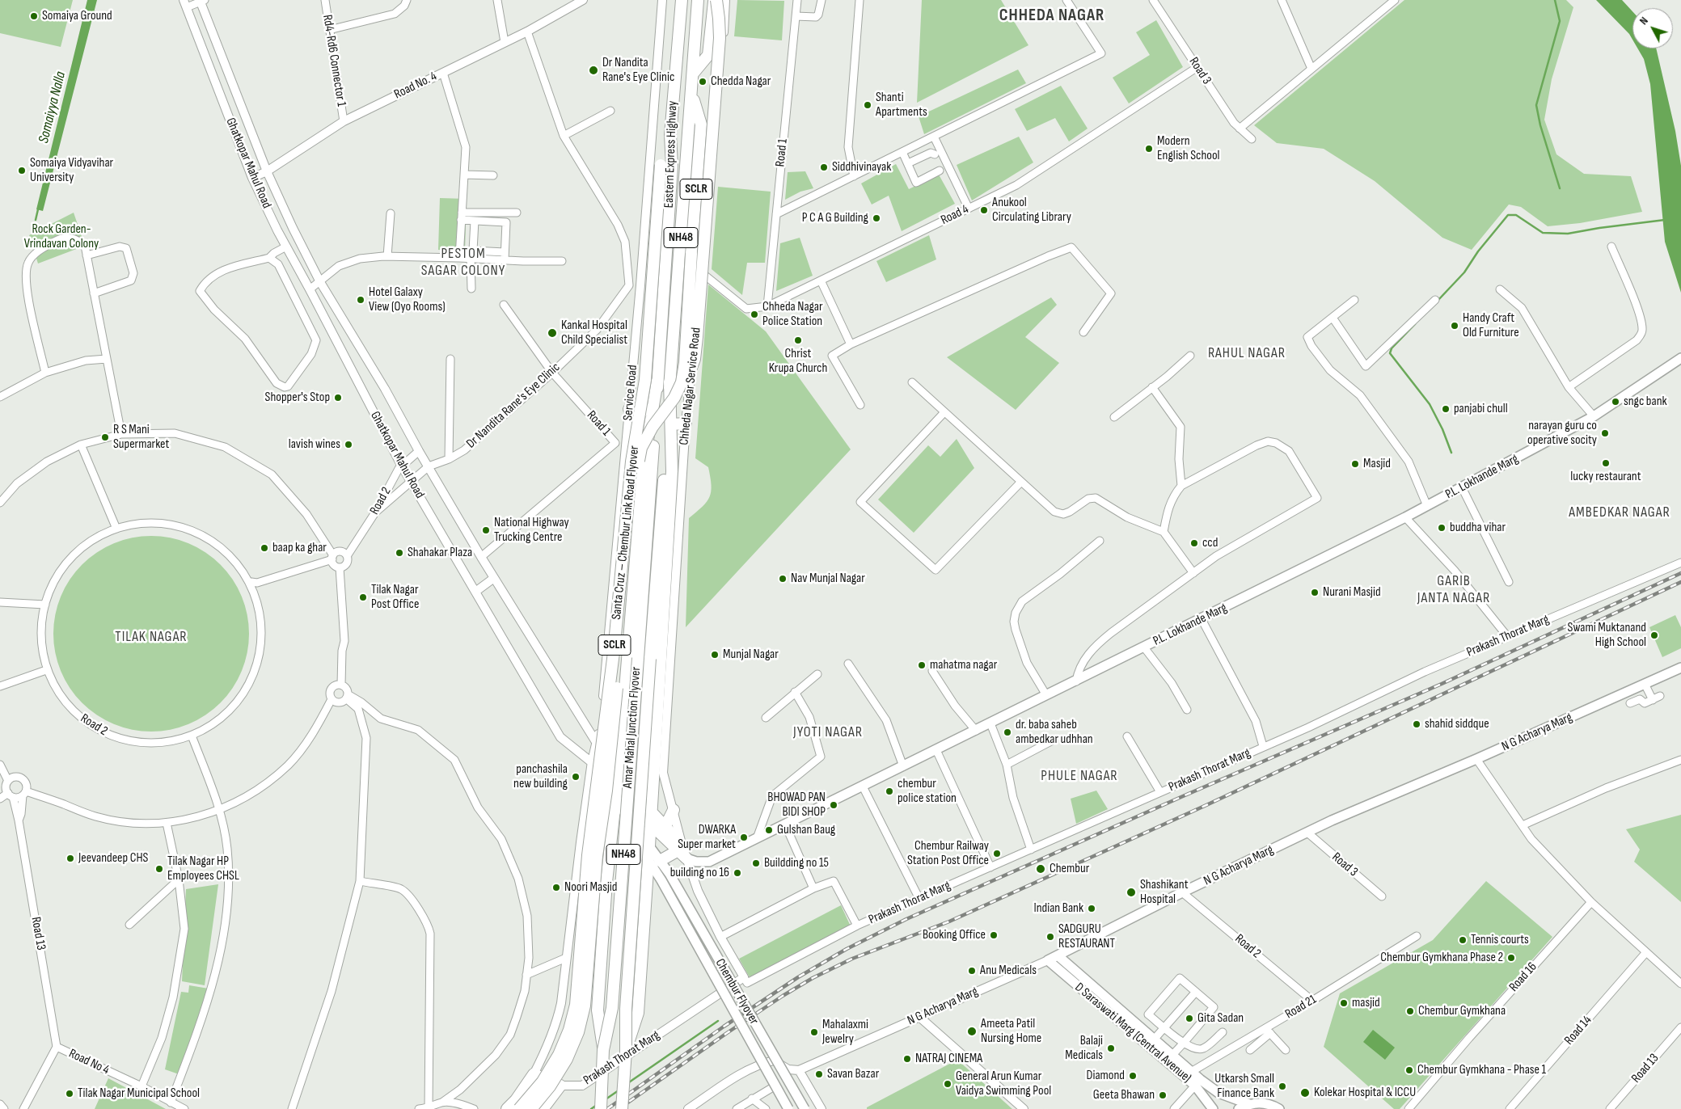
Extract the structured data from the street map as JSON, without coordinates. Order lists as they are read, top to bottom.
{
  "streets": {
    "highway": [
      "Eastern Express Highway",
      "SCLR",
      "NH48",
      "Santa Cruz – Chembur Link Road Flyover",
      "Prakash Thorat Marg",
      "Amar Mahal Junction Flyover"
    ],
    "main road": [
      "Ghatkopar Mahul Road",
      "P.L. Lokhande Marg",
      "N G Acharya Marg",
      "Chembur Flyover",
      "D Saraswati Marg (Central Avenue)"
    ],
    "street": [
      "Rd4-Rd6 Connector 1",
      "Road 3",
      "Road No. 4",
      "Road 1",
      "Road 4",
      "Chheda Nagar Service Road",
      "Service Road",
      "Dr Nandita Rane's Eye Clinic",
      "Road 2",
      "Road 13",
      "Road 16",
      "Road 21",
      "Road 14",
      "Road No 4"
    ]
  },
  "crossings": [
    ["Rd4-Rd6 Connector 1", "Road No. 4"],
    ["Road 3", "Road 4"],
    ["Road 3", "N G Acharya Marg"],
    ["Road No. 4", "Ghatkopar Mahul Road"],
    ["Road 1", "Ghatkopar Mahul Road"],
    ["Road 1", "Road 4"],
    ["Road 1", "Dr Nandita Rane's Eye Clinic"],
    ["Eastern Express Highway", "NH48"],
    ["Eastern Express Highway", "Santa Cruz – Chembur Link Road Flyover"],
    ["Eastern Express Highway", "Amar Mahal Junction Flyover"],
    ["Ghatkopar Mahul Road", "Service Road"],
    ["Ghatkopar Mahul Road", "Dr Nandita Rane's Eye Clinic"],
    ["Ghatkopar Mahul Road", "Road 2"],
    ["Ghatkopar Mahul Road", "Chembur Flyover"],
    ["Road 4", "Chheda Nagar Service Road"],
    ["NH48", "Amar Mahal Junction Flyover"],
    ["Chheda Nagar Service Road", "P.L. Lokhande Marg"],
    ["Service Road", "Prakash Thorat Marg"],
    ["Dr Nandita Rane's Eye Clinic", "Road 2"],
    ["Road 2", "N G Acharya Marg"],
    ["Road 2", "Road 21"],
    ["N G Acharya Marg", "D Saraswati Marg (Central Avenue)"],
    ["Road 13", "Road No 4"],
    ["Road 21", "D Saraswati Marg (Central Avenue)"]
  ],
  "districts": [
    "CHHEDA NAGAR",
    "PESTOM SAGAR COLONY",
    "RAHUL NAGAR",
    "AMBEDKAR NAGAR",
    "GARIB JANTA NAGAR",
    "TILAK NAGAR",
    "JYOTI NAGAR",
    "PHULE NAGAR"
  ],
  "water": ["Somaiyya Nalla"],
  "parks": ["Rock Garden- Vrindavan Colony"],
  "places": [
    "Somaiya Ground",
    "Dr Nandita Rane's Eye Clinic",
    "Chedda Nagar",
    "Shanti Apartments",
    "Modern English School",
    "Siddhivinayak",
    "Somaiya Vidyavihar University",
    "Anukool Circulating Library",
    "P C A G Building",
    "Hotel Galaxy View (Oyo Rooms)",
    "Chheda Nagar Police Station",
    "Handy Craft Old Furniture",
    "Kankal Hospital Child Specialist",
    "Christ Krupa Church",
    "Shopper's Stop",
    "sngc bank",
    "panjabi chull",
    "narayan guru co operative socity",
    "R S Mani Supermarket",
    "lavish wines",
    "lucky restaurant",
    "Masjid",
    "buddha vihar",
    "National Highway Trucking Centre",
    "ccd",
    "baap ka ghar",
    "Shahakar Plaza",
    "Nav Munjal Nagar",
    "Nurani Masjid",
    "Tilak Nagar Post Office",
    "Swami Muktanand High School",
    "Munjal Nagar",
    "mahatma nagar",
    "shahid siddque",
    "dr. baba saheb ambedkar udhhan",
    "panchashila new building",
    "chembur police station",
    "BHOWAD PAN BIDI SHOP",
    "Gulshan Baug",
    "DWARKA Super market",
    "Chembur Railway Station Post Office",
    "Jeevandeep CHS",
    "Buildding no 15",
    "Tilak Nagar HP Employees CHSL",
    "Chembur",
    "building no 16",
    "Noori Masjid",
    "Shashikant Hospital",
    "Indian Bank",
    "Booking Office",
    "SADGURU RESTAURANT",
    "Tennis courts",
    "Chembur Gymkhana Phase 2",
    "Anu Medicals",
    "masjid",
    "Chembur Gymkhana",
    "Gita Sadan",
    "Ameeta Patil Nursing Home",
    "Mahalaxmi Jewelry",
    "Balaji Medicals",
    "NATRAJ CINEMA",
    "Chembur Gymkhana - Phase 1",
    "Savan Bazar",
    "Diamond",
    "General Arun Kumar Vaidya Swimming Pool",
    "Utkarsh Small Finance Bank",
    "Kolekar Hospital & ICCU",
    "Tilak Nagar Municipal School",
    "Geeta Bhawan"
  ],
  "north": "top left"
}
